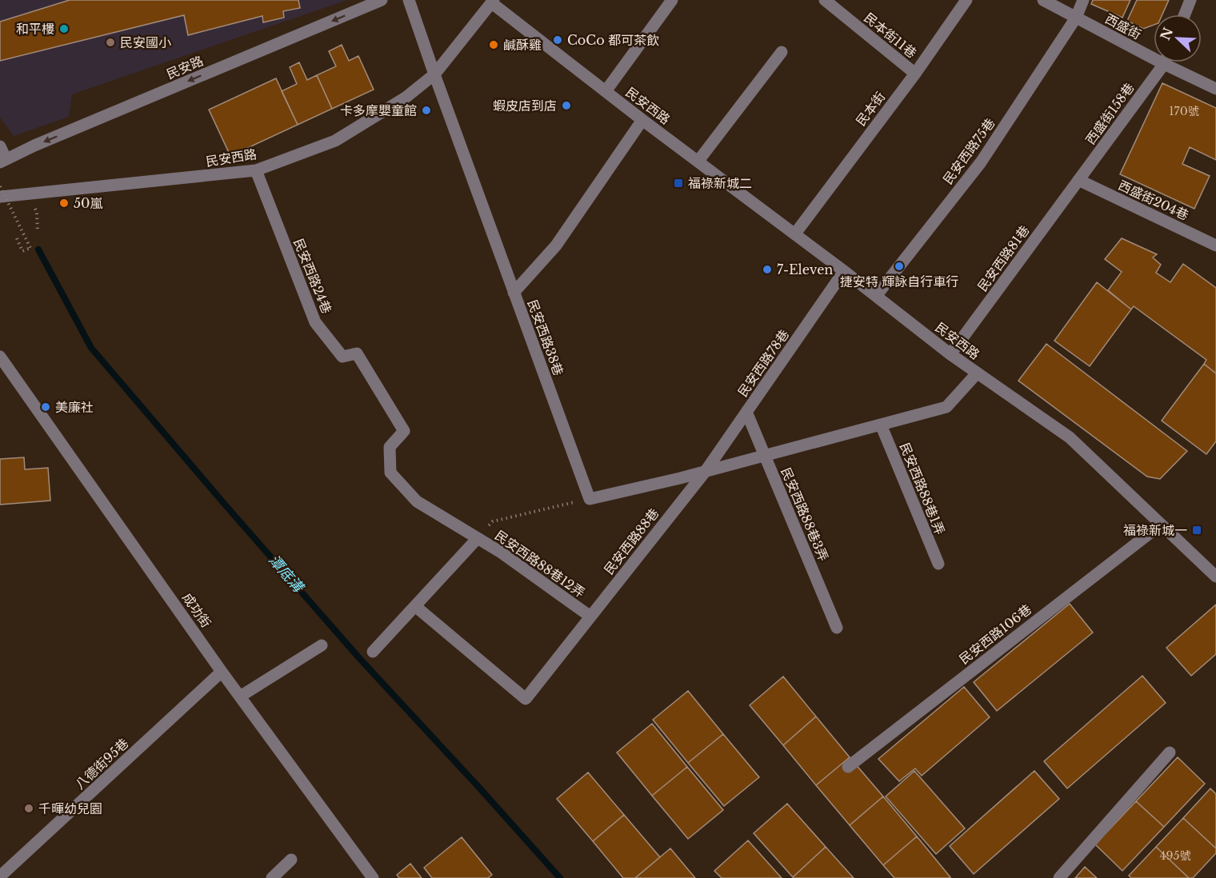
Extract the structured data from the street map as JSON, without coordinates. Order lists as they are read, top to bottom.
{
  "streets": {
    "street": [
      "西盛街",
      "民本街11巷",
      "民安路",
      "民安西路",
      "民本街",
      "西盛街158巷",
      "民安西路75巷",
      "西盛街204巷",
      "民安西路81巷",
      "民安西路24巷",
      "民安西路38巷",
      "民安西路78巷",
      "民安西路88巷1弄",
      "民安西路88巷3弄",
      "民安西路88巷",
      "民安西路88巷12弄",
      "成功街",
      "民安西路106巷",
      "八德街95巷"
    ]
  },
  "crossings": [
    ["西盛街", "民安西路75巷"],
    ["民本街11巷", "民本街"],
    ["民安西路", "民本街"],
    ["民安西路", "民安西路75巷"],
    ["民安西路", "民安西路81巷"],
    ["民安西路", "民安西路24巷"],
    ["民安西路", "民安西路38巷"],
    ["民安西路", "民安西路78巷"],
    ["民安西路", "民安西路106巷"],
    ["西盛街158巷", "西盛街204巷"],
    ["西盛街158巷", "民安西路81巷"],
    ["西盛街204巷", "民安西路81巷"],
    ["民安西路24巷", "民安西路88巷12弄"],
    ["民安西路78巷", "民安西路88巷3弄"],
    ["民安西路78巷", "民安西路88巷"],
    ["民安西路88巷", "民安西路88巷12弄"],
    ["成功街", "八德街95巷"]
  ],
  "one_way": ["民安路"],
  "water": ["潭底溝"],
  "places": {
    "other": [
      "和平樓",
      "CoCo 都可茶飲",
      "民安國小",
      "鹹酥雞",
      "蝦皮店到店",
      "卡多摩嬰童館",
      "50嵐",
      "捷安特 輝詠自行車行",
      "7-Eleven",
      "美廉社",
      "千暉幼兒園"
    ],
    "transit": ["福祿新城二", "福祿新城一"]
  },
  "house_numbers": ["170號", "495號"],
  "north": "top left"
}
